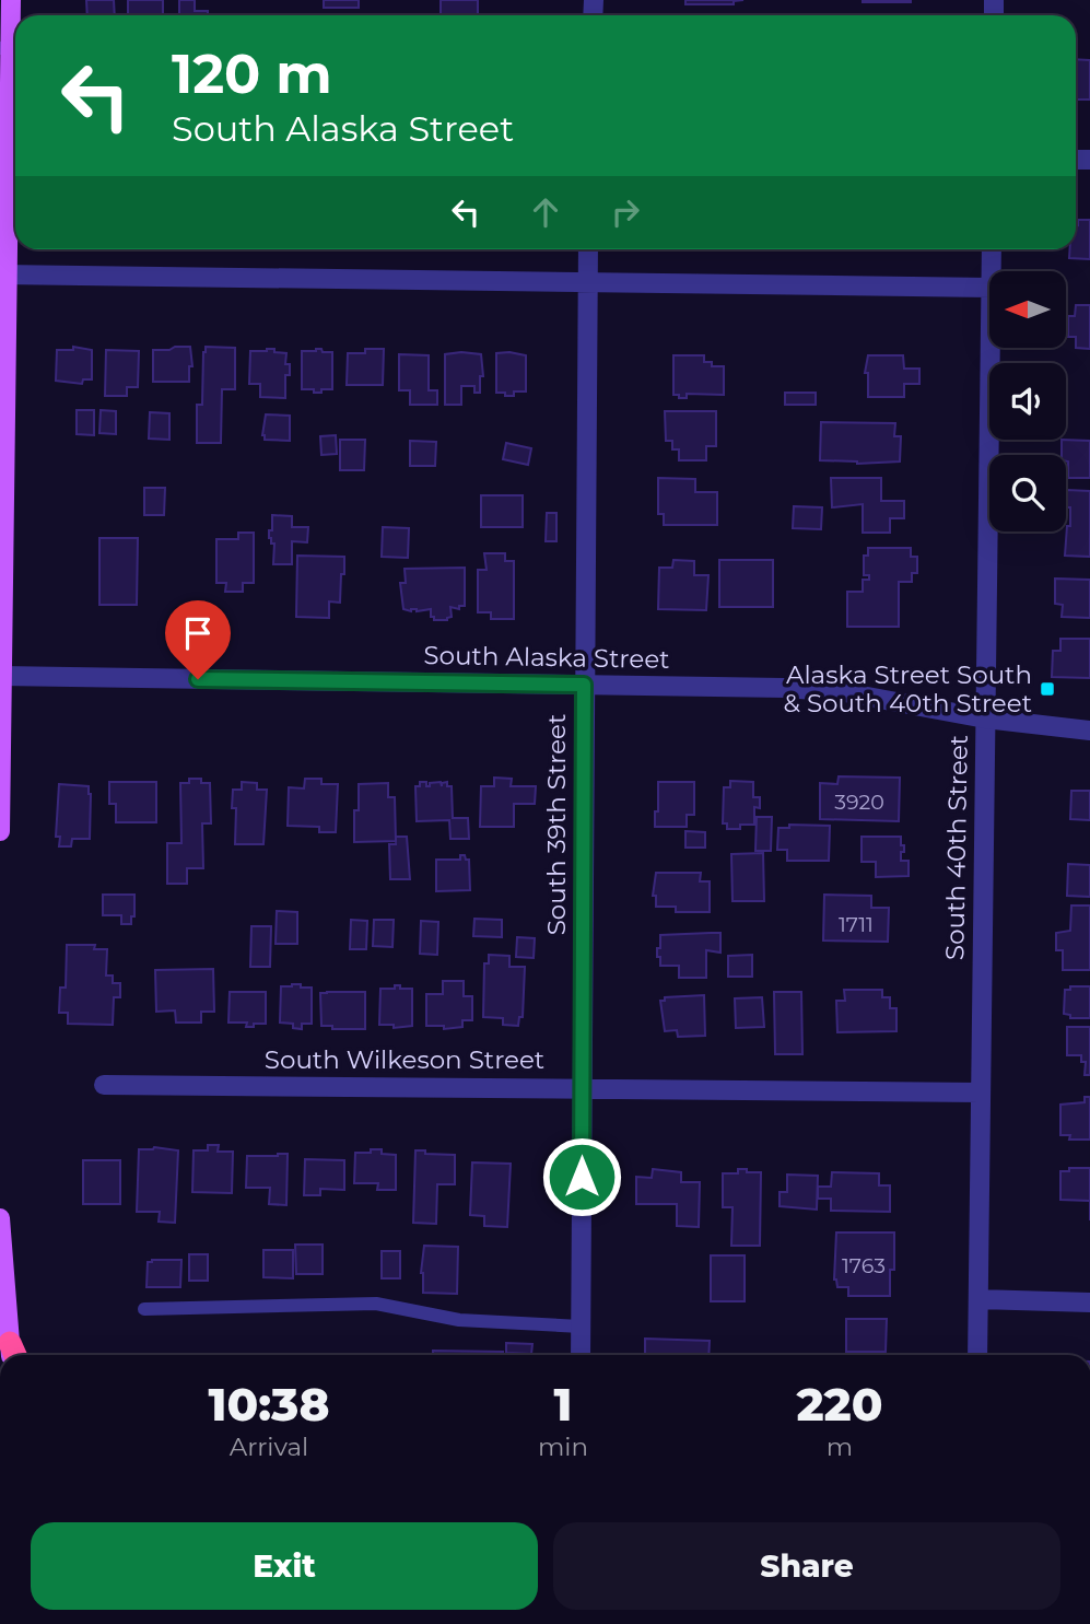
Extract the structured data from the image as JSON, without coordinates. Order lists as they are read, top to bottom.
{
  "streets": {
    "street": [
      "South Alaska Street",
      "South 39th Street",
      "South 40th Street",
      "South Wilkeson Street"
    ]
  },
  "crossings": [
    ["South Alaska Street", "South 39th Street"],
    ["South Alaska Street", "South 40th Street"],
    ["South 39th Street", "South Wilkeson Street"],
    ["South 40th Street", "South Wilkeson Street"]
  ],
  "places": {
    "transit": ["Alaska Street South & South 40th Street"]
  },
  "house_numbers": ["3920", "1711", "1763"],
  "north": "left",
  "page": {
    "turn": ["120 m", "South Alaska Street"],
    "eta": [
      "10:38",
      "Arrival",
      "1",
      "min",
      "220",
      "m"
    ],
    "buttons": ["Exit", "Share"]
  }
}
